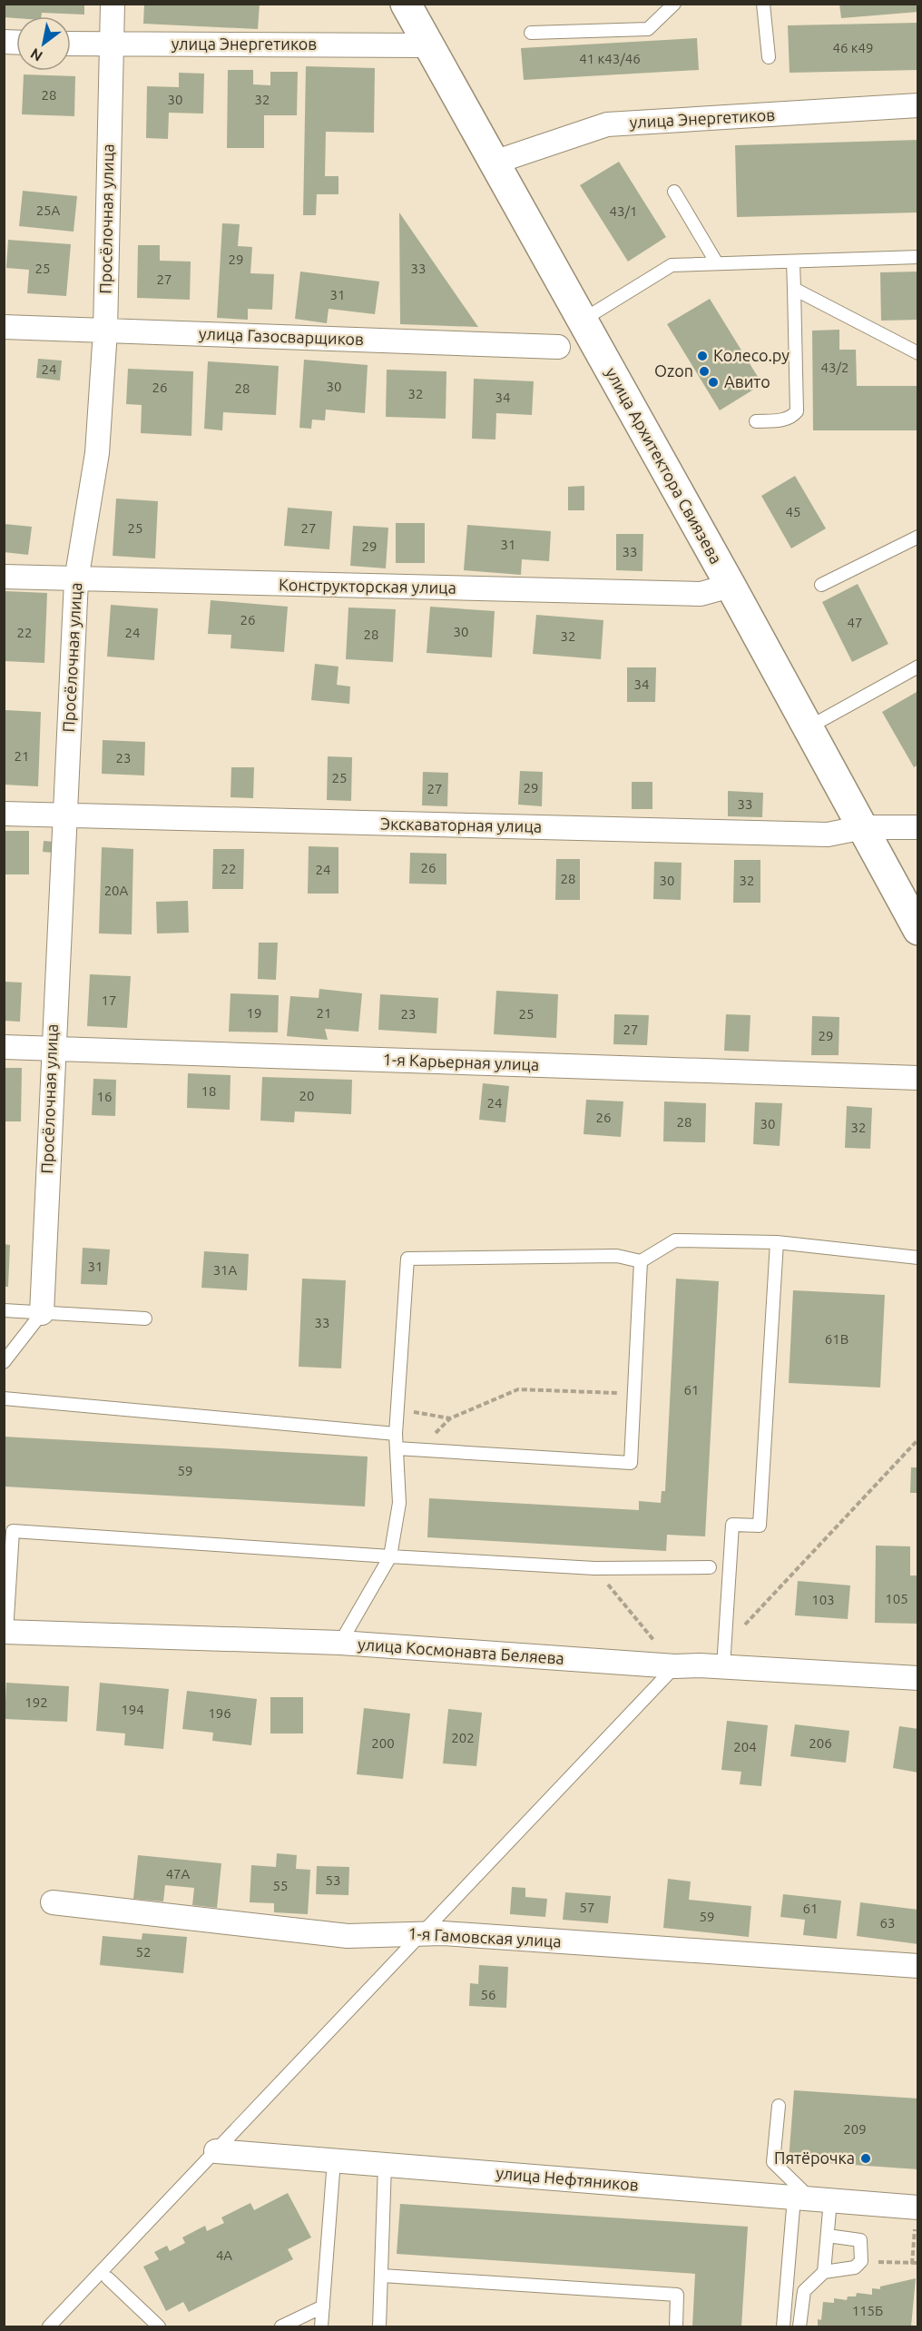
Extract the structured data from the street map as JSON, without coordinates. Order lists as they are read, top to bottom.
{
  "streets": {
    "main road": ["улица Архитектора Свиязева"],
    "street": [
      "улица Энергетиков",
      "Просёлочная улица",
      "улица Газосварщиков",
      "Конструкторская улица",
      "Экскаваторная улица",
      "1-я Карьерная улица",
      "улица Космонавта Беляева",
      "1-я Гамовская улица",
      "улица Нефтяников"
    ]
  },
  "crossings": [
    ["улица Энергетиков", "Просёлочная улица"],
    ["улица Энергетиков", "улица Архитектора Свиязева"],
    ["Просёлочная улица", "улица Газосварщиков"],
    ["Просёлочная улица", "Конструкторская улица"],
    ["Просёлочная улица", "Экскаваторная улица"],
    ["Просёлочная улица", "1-я Карьерная улица"],
    ["улица Архитектора Свиязева", "Конструкторская улица"],
    ["улица Архитектора Свиязева", "Экскаваторная улица"]
  ],
  "places": [
    "Колесо.ру",
    "Ozon",
    "Авито",
    "Пятёрочка"
  ],
  "house_numbers": [
    "46 к49",
    "41 к43/46",
    "28",
    "30",
    "32",
    "25А",
    "43/1",
    "29",
    "25",
    "33",
    "27",
    "31",
    "43/2",
    "24",
    "30",
    "26",
    "28",
    "32",
    "34",
    "45",
    "25",
    "27",
    "31",
    "29",
    "33",
    "26",
    "47",
    "30",
    "22",
    "24",
    "28",
    "32",
    "34",
    "21",
    "23",
    "25",
    "29",
    "27",
    "33",
    "26",
    "22",
    "24",
    "28",
    "30",
    "32",
    "20А",
    "17",
    "19",
    "21",
    "23",
    "25",
    "27",
    "29",
    "18",
    "20",
    "16",
    "24",
    "26",
    "28",
    "30",
    "32",
    "31",
    "31А",
    "33",
    "61В",
    "61",
    "59",
    "105",
    "103",
    "192",
    "194",
    "196",
    "202",
    "200",
    "206",
    "204",
    "47А",
    "53",
    "55",
    "57",
    "61",
    "59",
    "63",
    "52",
    "56",
    "209",
    "4А",
    "115Б"
  ],
  "north": "bottom left"
}
